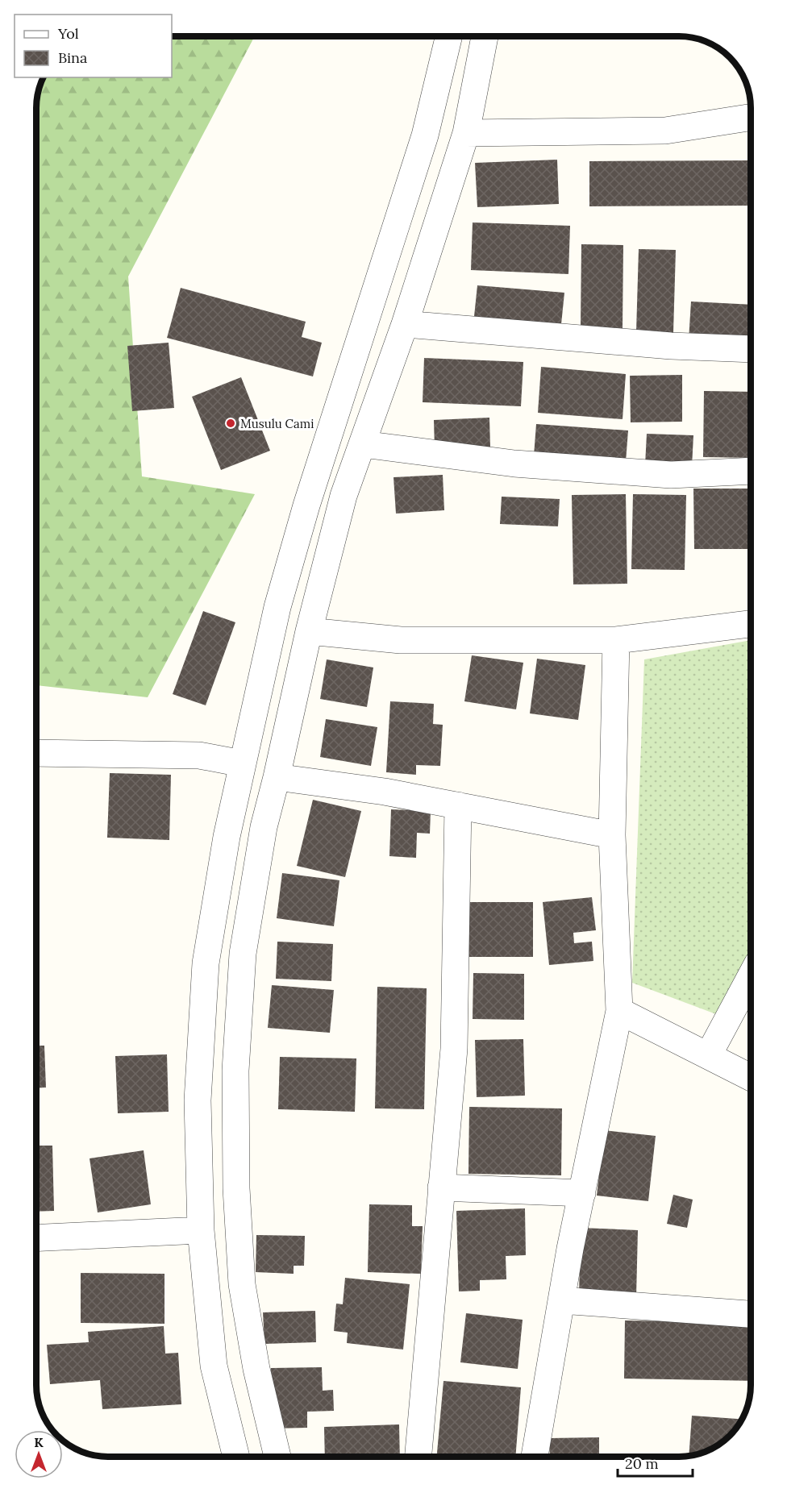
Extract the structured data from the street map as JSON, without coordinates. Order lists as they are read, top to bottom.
{
  "places": ["Musulu Cami"],
  "legend": ["Yol", "Bina"],
  "scale_bar": "20 m",
  "north": "top"
}
